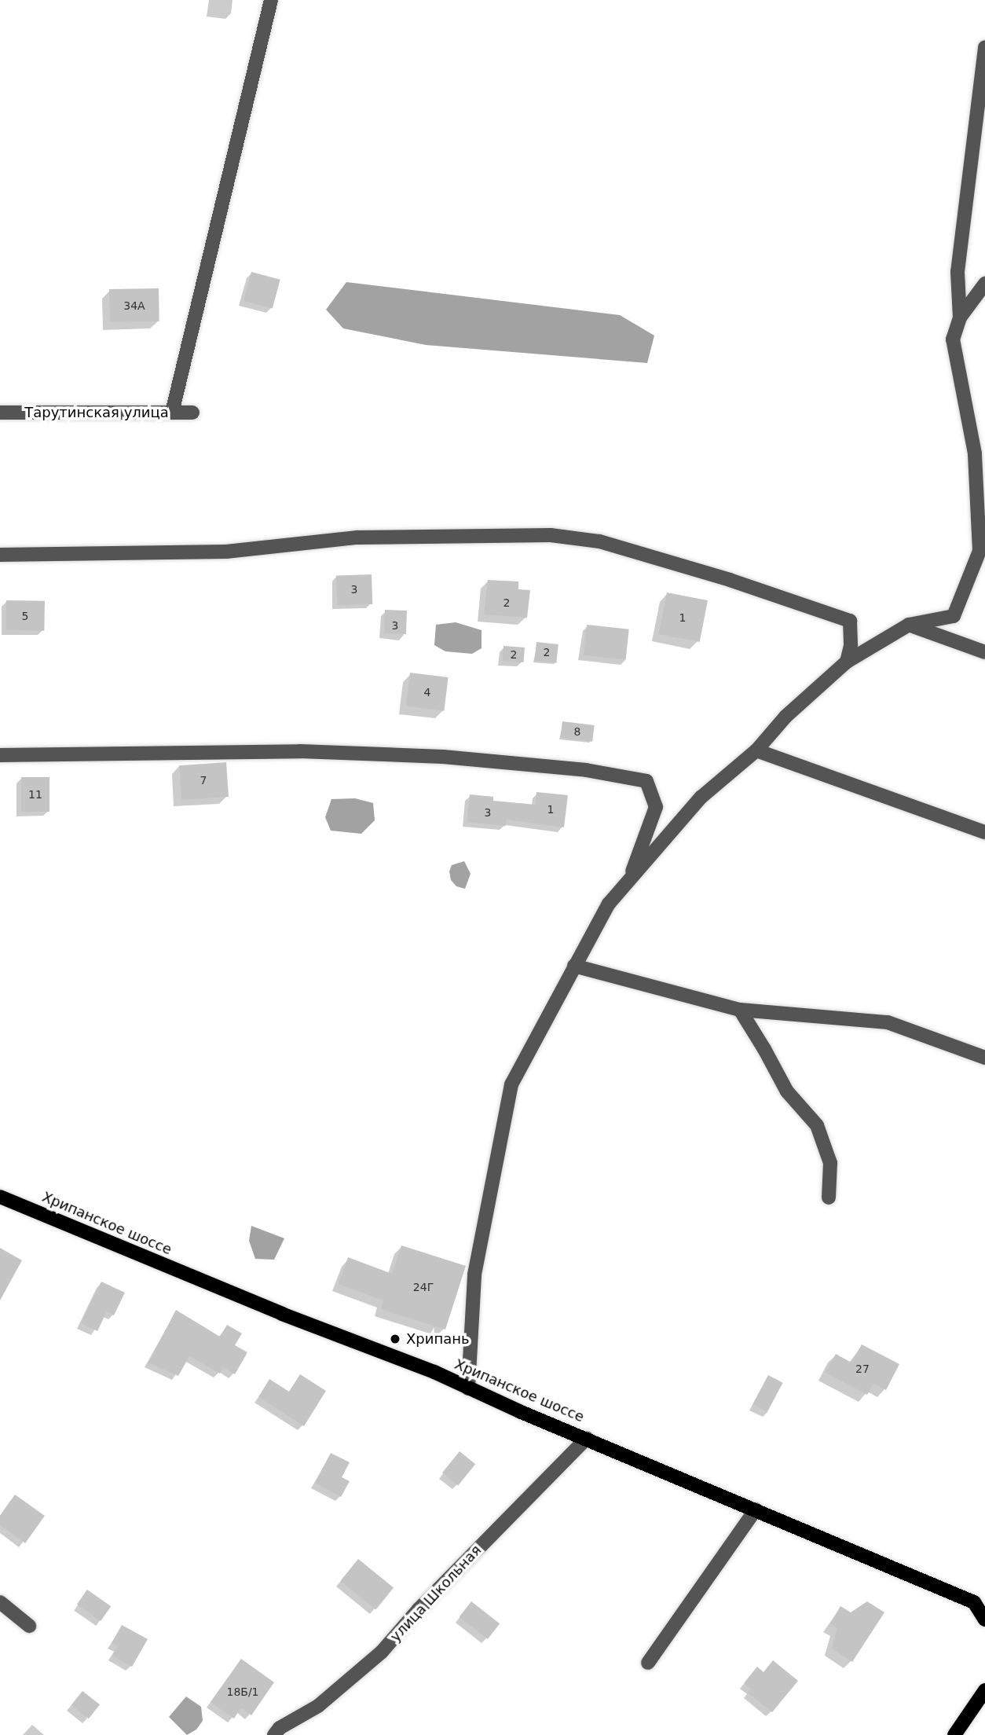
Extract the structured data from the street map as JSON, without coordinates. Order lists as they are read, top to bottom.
{
  "streets": {
    "main road": ["Хрипанское шоссе"],
    "street": ["Тарутинская улица", "улица Школьная"]
  },
  "crossings": [
    ["Хрипанское шоссе", "улица Школьная"]
  ],
  "places": ["Хрипань"],
  "house_numbers": [
    "34А",
    "3",
    "2",
    "5",
    "1",
    "3",
    "2",
    "2",
    "4",
    "8",
    "7",
    "11",
    "1",
    "3",
    "24Г",
    "27",
    "18Б/1"
  ]
}
